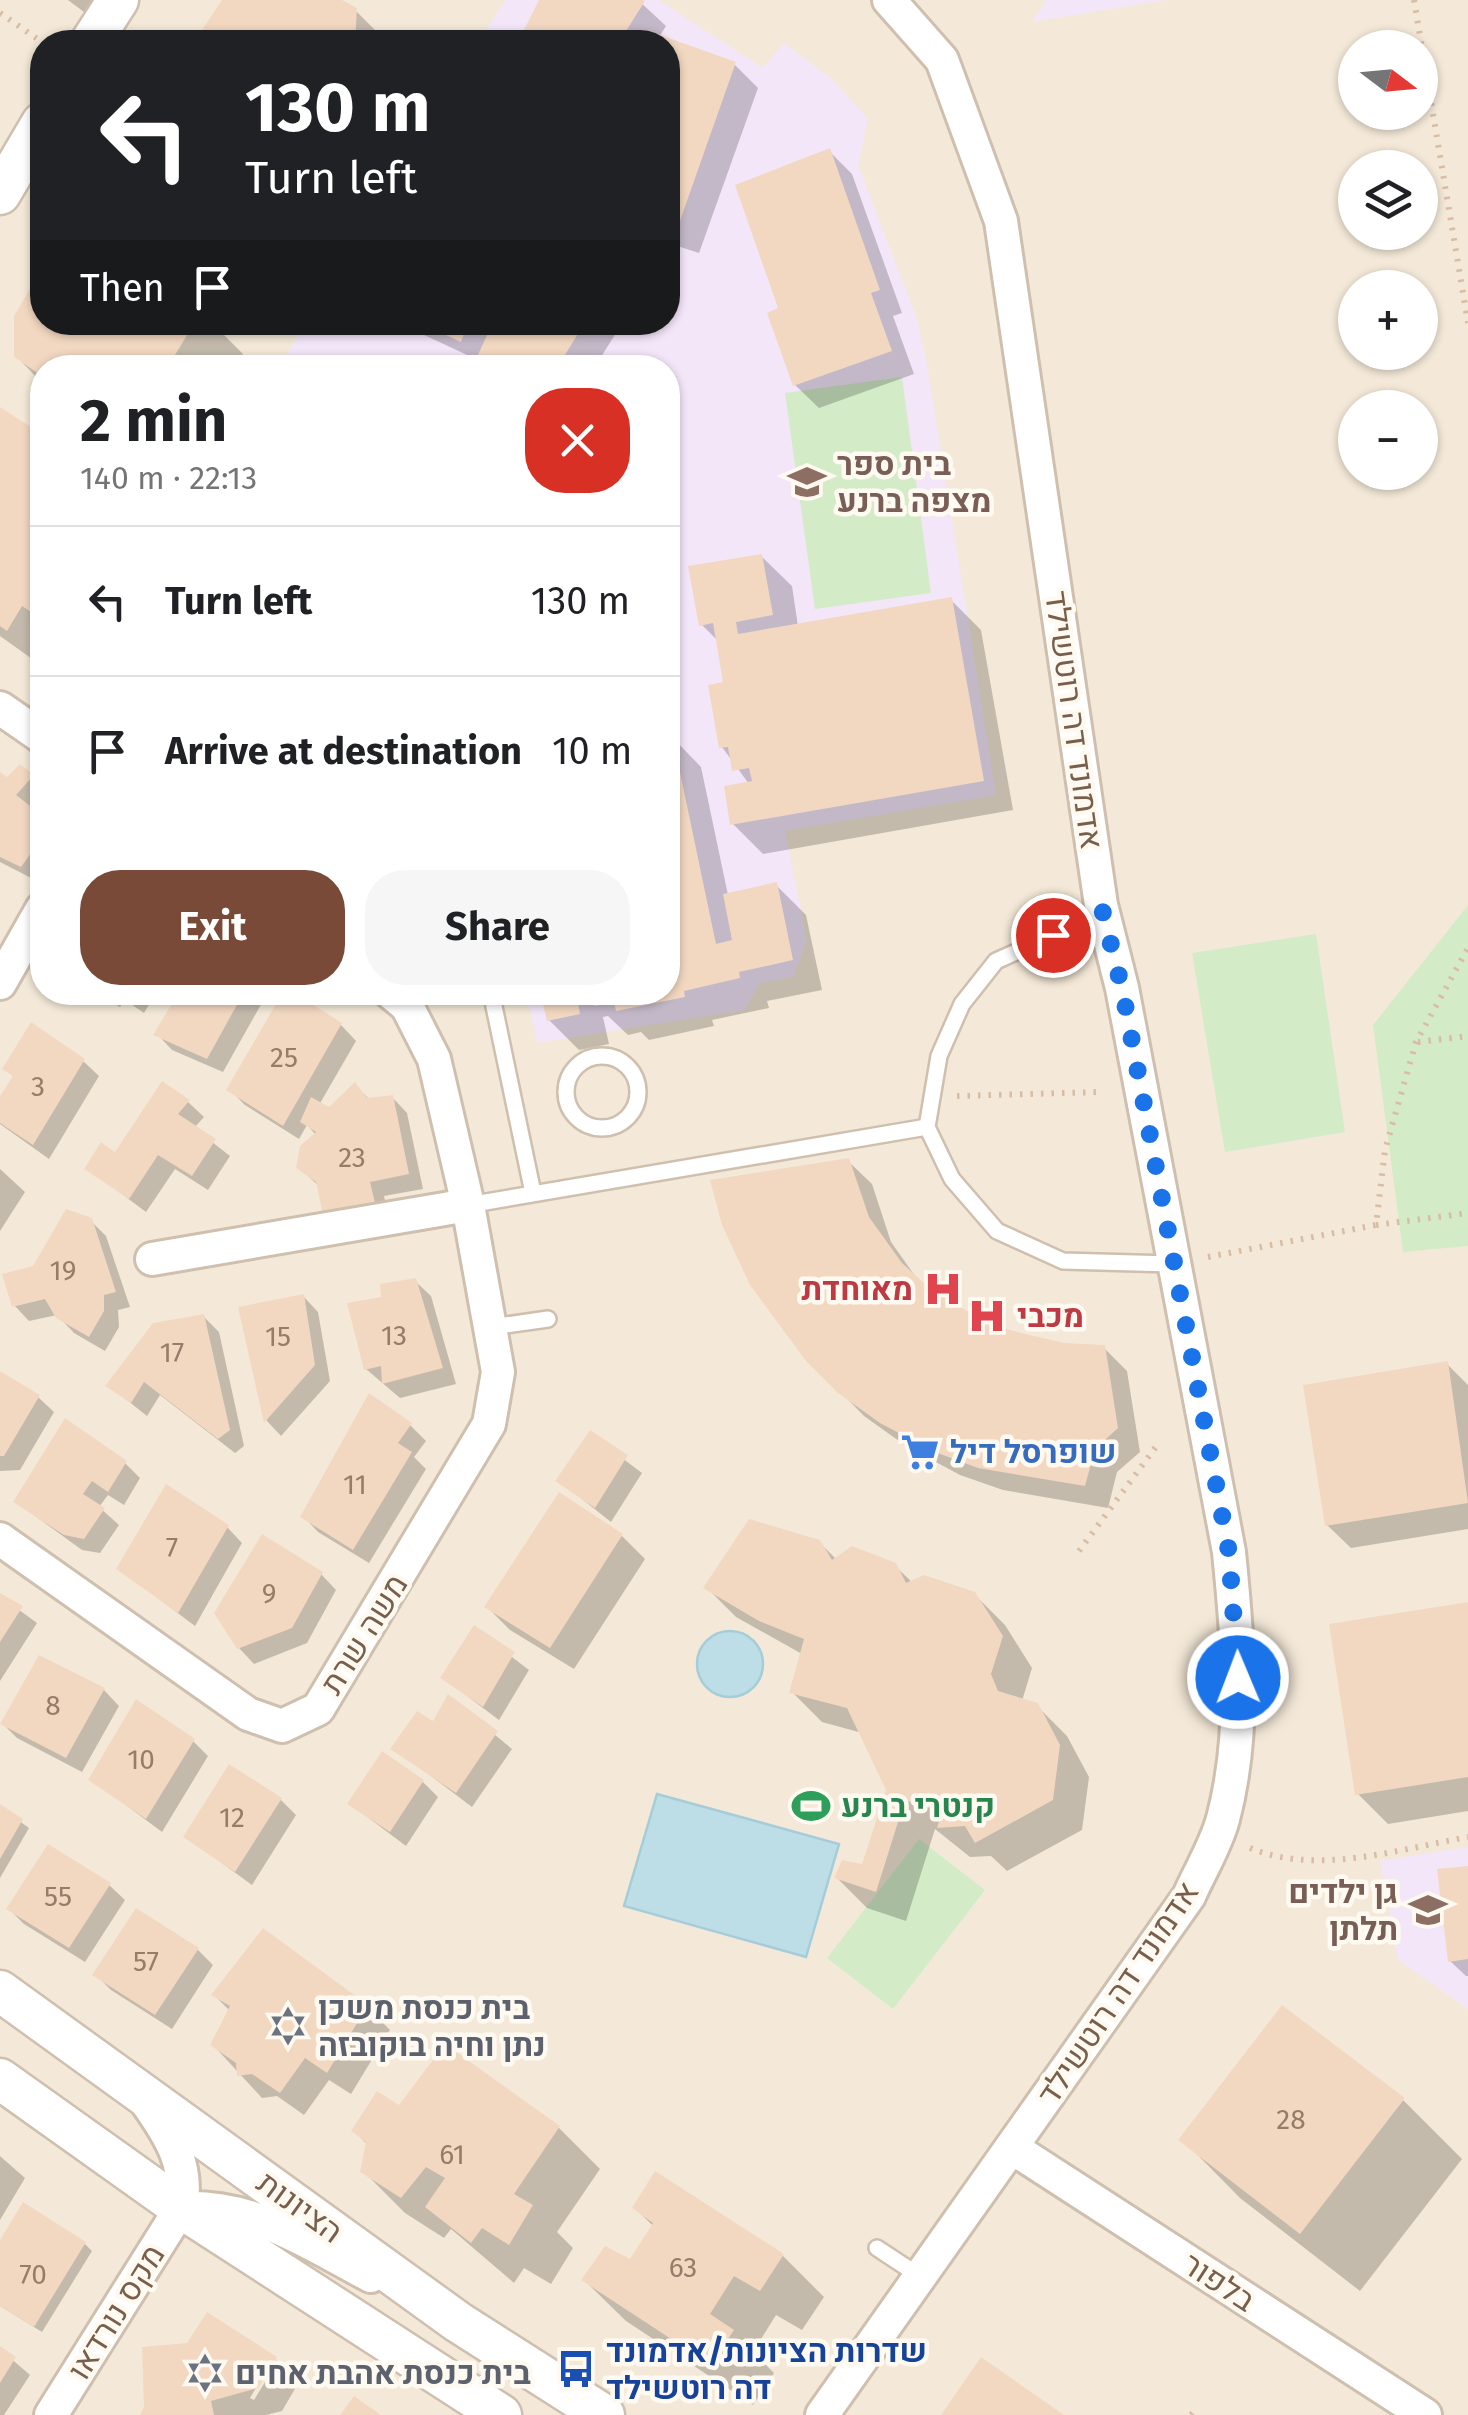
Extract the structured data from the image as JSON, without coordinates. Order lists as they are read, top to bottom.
{
  "streets": {
    "street": [
      "אדמונד דה רוטשילד",
      "משה שרת",
      "הציונות",
      "בלפור",
      "מקס נורדאו"
    ]
  },
  "crossings": [
    ["אדמונד דה רוטשילד", "בלפור"],
    ["הציונות", "מקס נורדאו"]
  ],
  "places": {
    "school or university": ["בית ספר מצפה ברנע", "גן ילדים תלתן"],
    "hospital": ["מאוחדת", "מכבי"],
    "supermarket": ["שופרסל דיל"],
    "sports": ["קנטרי ברנע"],
    "synagogue": ["בית כנסת משכן נתן וחיה בוקובזה", "בית כנסת אהבת אחים"],
    "bus stop": ["שדרות הציונות/אדמונד דה רוטשילד"]
  },
  "house_numbers": [
    "25",
    "3",
    "23",
    "19",
    "13",
    "15",
    "17",
    "11",
    "7",
    "9",
    "8",
    "10",
    "12",
    "55",
    "57",
    "28",
    "61",
    "63",
    "70"
  ],
  "north": "right",
  "page": {
    "map_buttons": ["+", "−"],
    "turn": ["130 m", "Turn left"],
    "then": "Then",
    "heading": ["2 min", "140 m · 22:13"],
    "list": [
      {
        "name": "Turn left",
        "value": "130 m"
      },
      {
        "name": "Arrive at destination",
        "value": "10 m"
      }
    ],
    "buttons": ["Exit", "Share"]
  }
}
